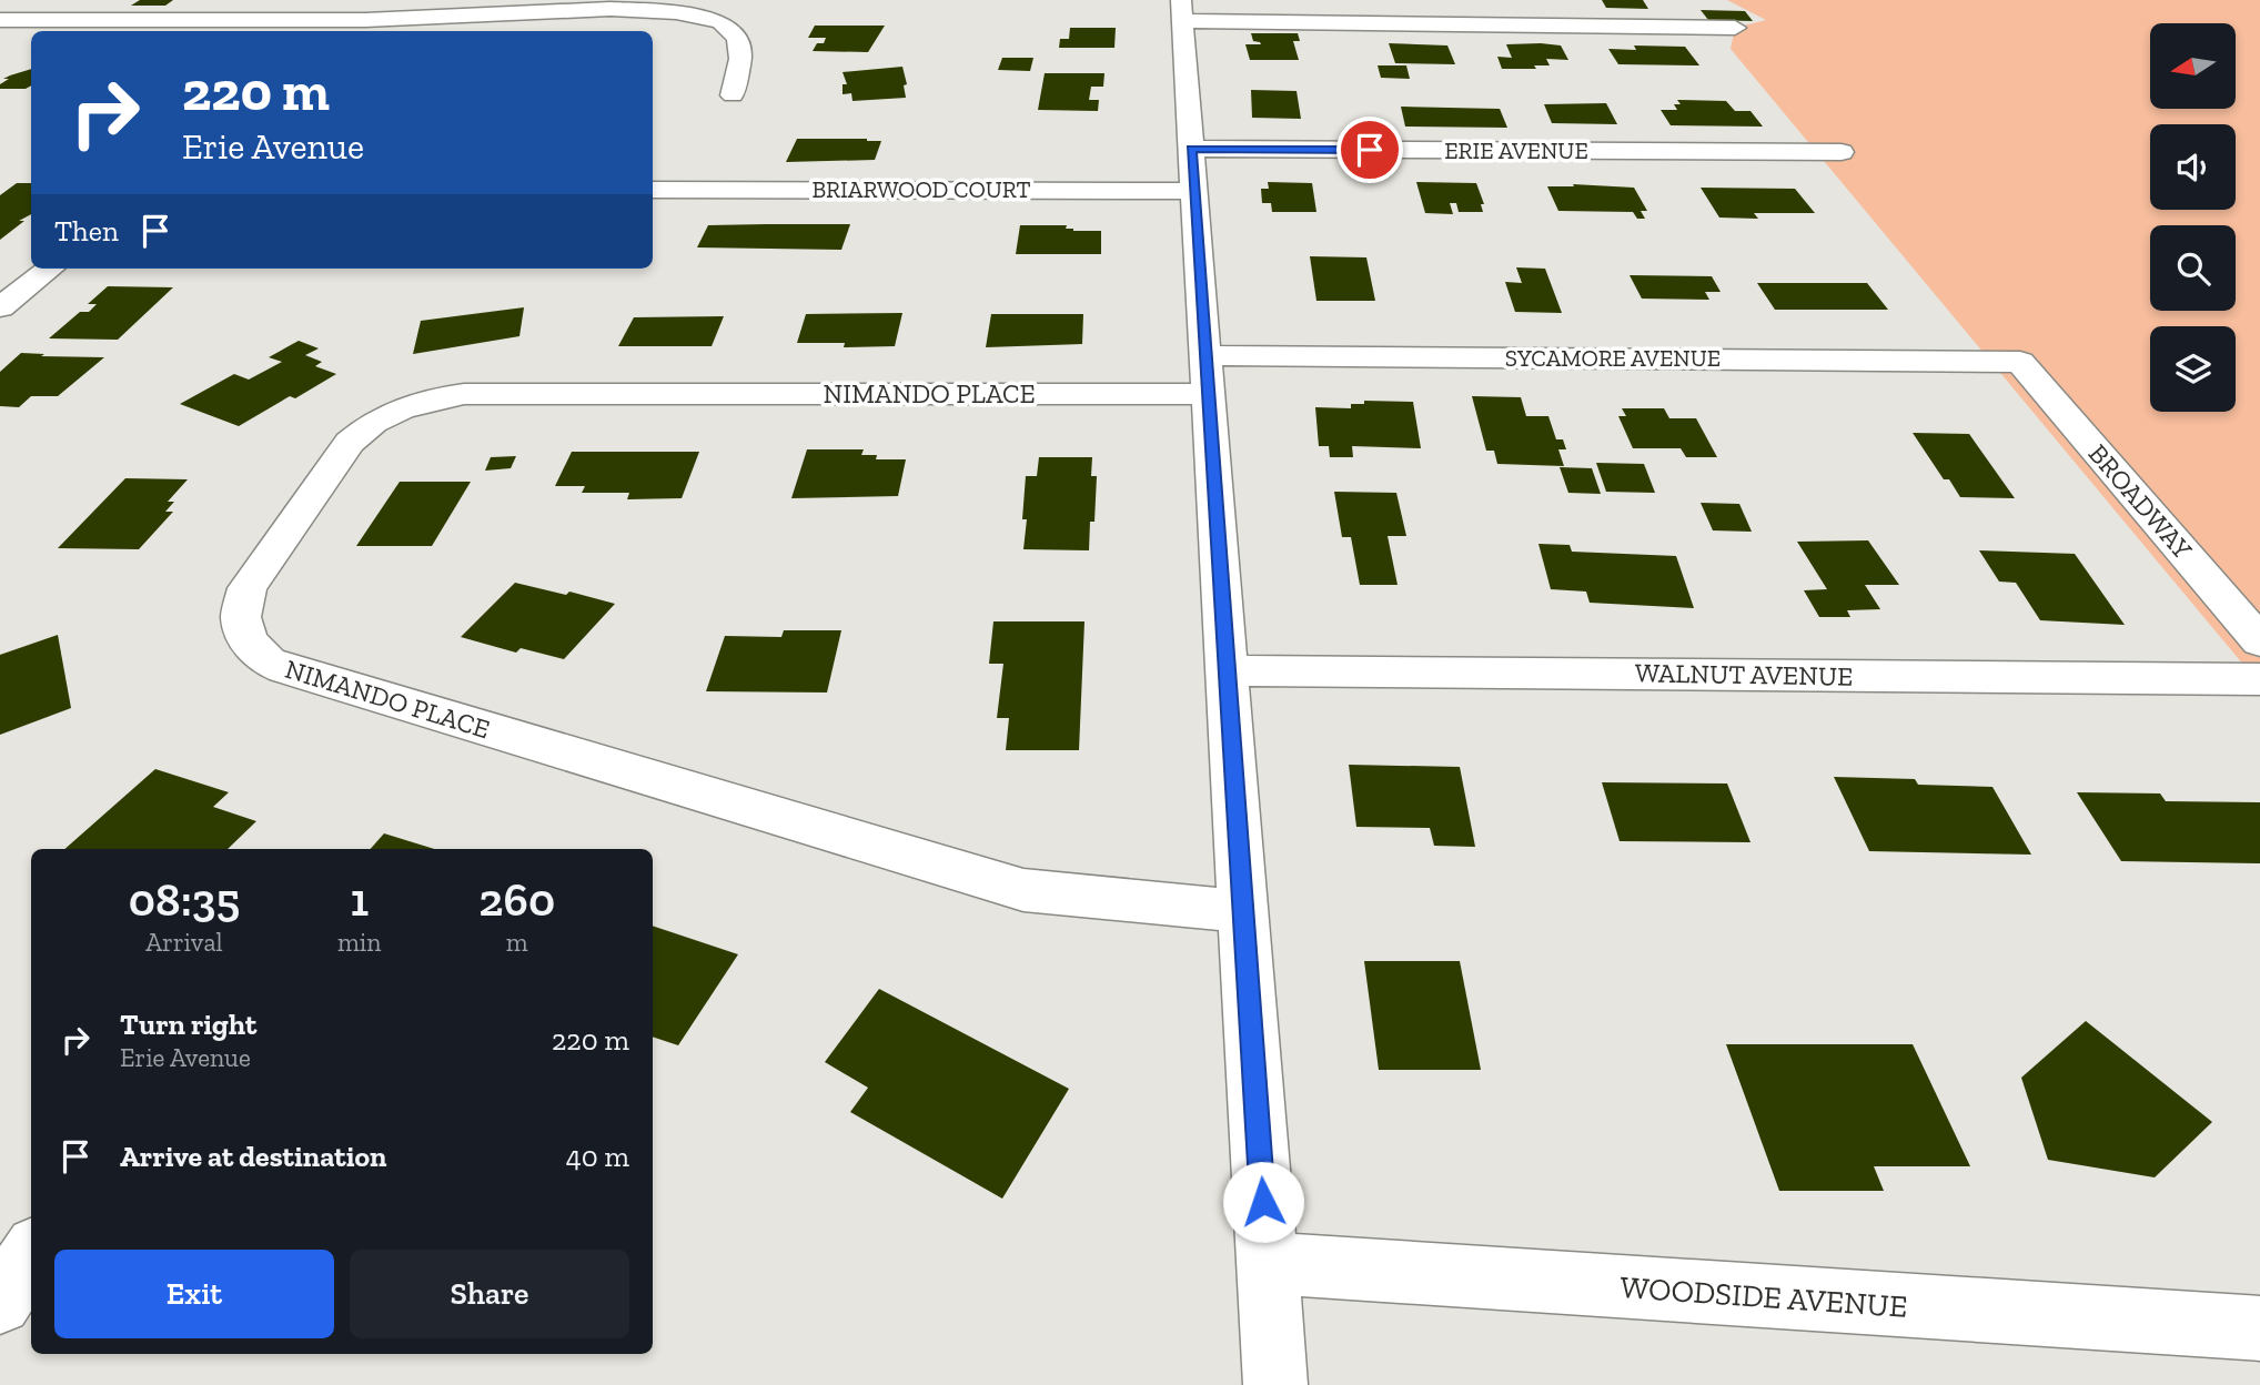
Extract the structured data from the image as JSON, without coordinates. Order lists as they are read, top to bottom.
{
  "streets": {
    "street": [
      "ERIE AVENUE",
      "BRIARWOOD COURT",
      "SYCAMORE AVENUE",
      "NIMANDO PLACE",
      "BROADWAY",
      "WALNUT AVENUE",
      "WOODSIDE AVENUE"
    ]
  },
  "crossings": [
    ["SYCAMORE AVENUE", "NIMANDO PLACE"],
    ["SYCAMORE AVENUE", "BROADWAY"]
  ],
  "north": "left",
  "page": {
    "turn": ["220 m", "Erie Avenue"],
    "then": "Then",
    "eta": [
      "08:35",
      "Arrival",
      "1",
      "min",
      "260",
      "m"
    ],
    "list": [
      {
        "name": "Turn right",
        "note": "Erie Avenue",
        "value": "220 m"
      },
      {
        "name": "Arrive at destination",
        "value": "40 m"
      }
    ],
    "buttons": ["Exit", "Share"]
  }
}
